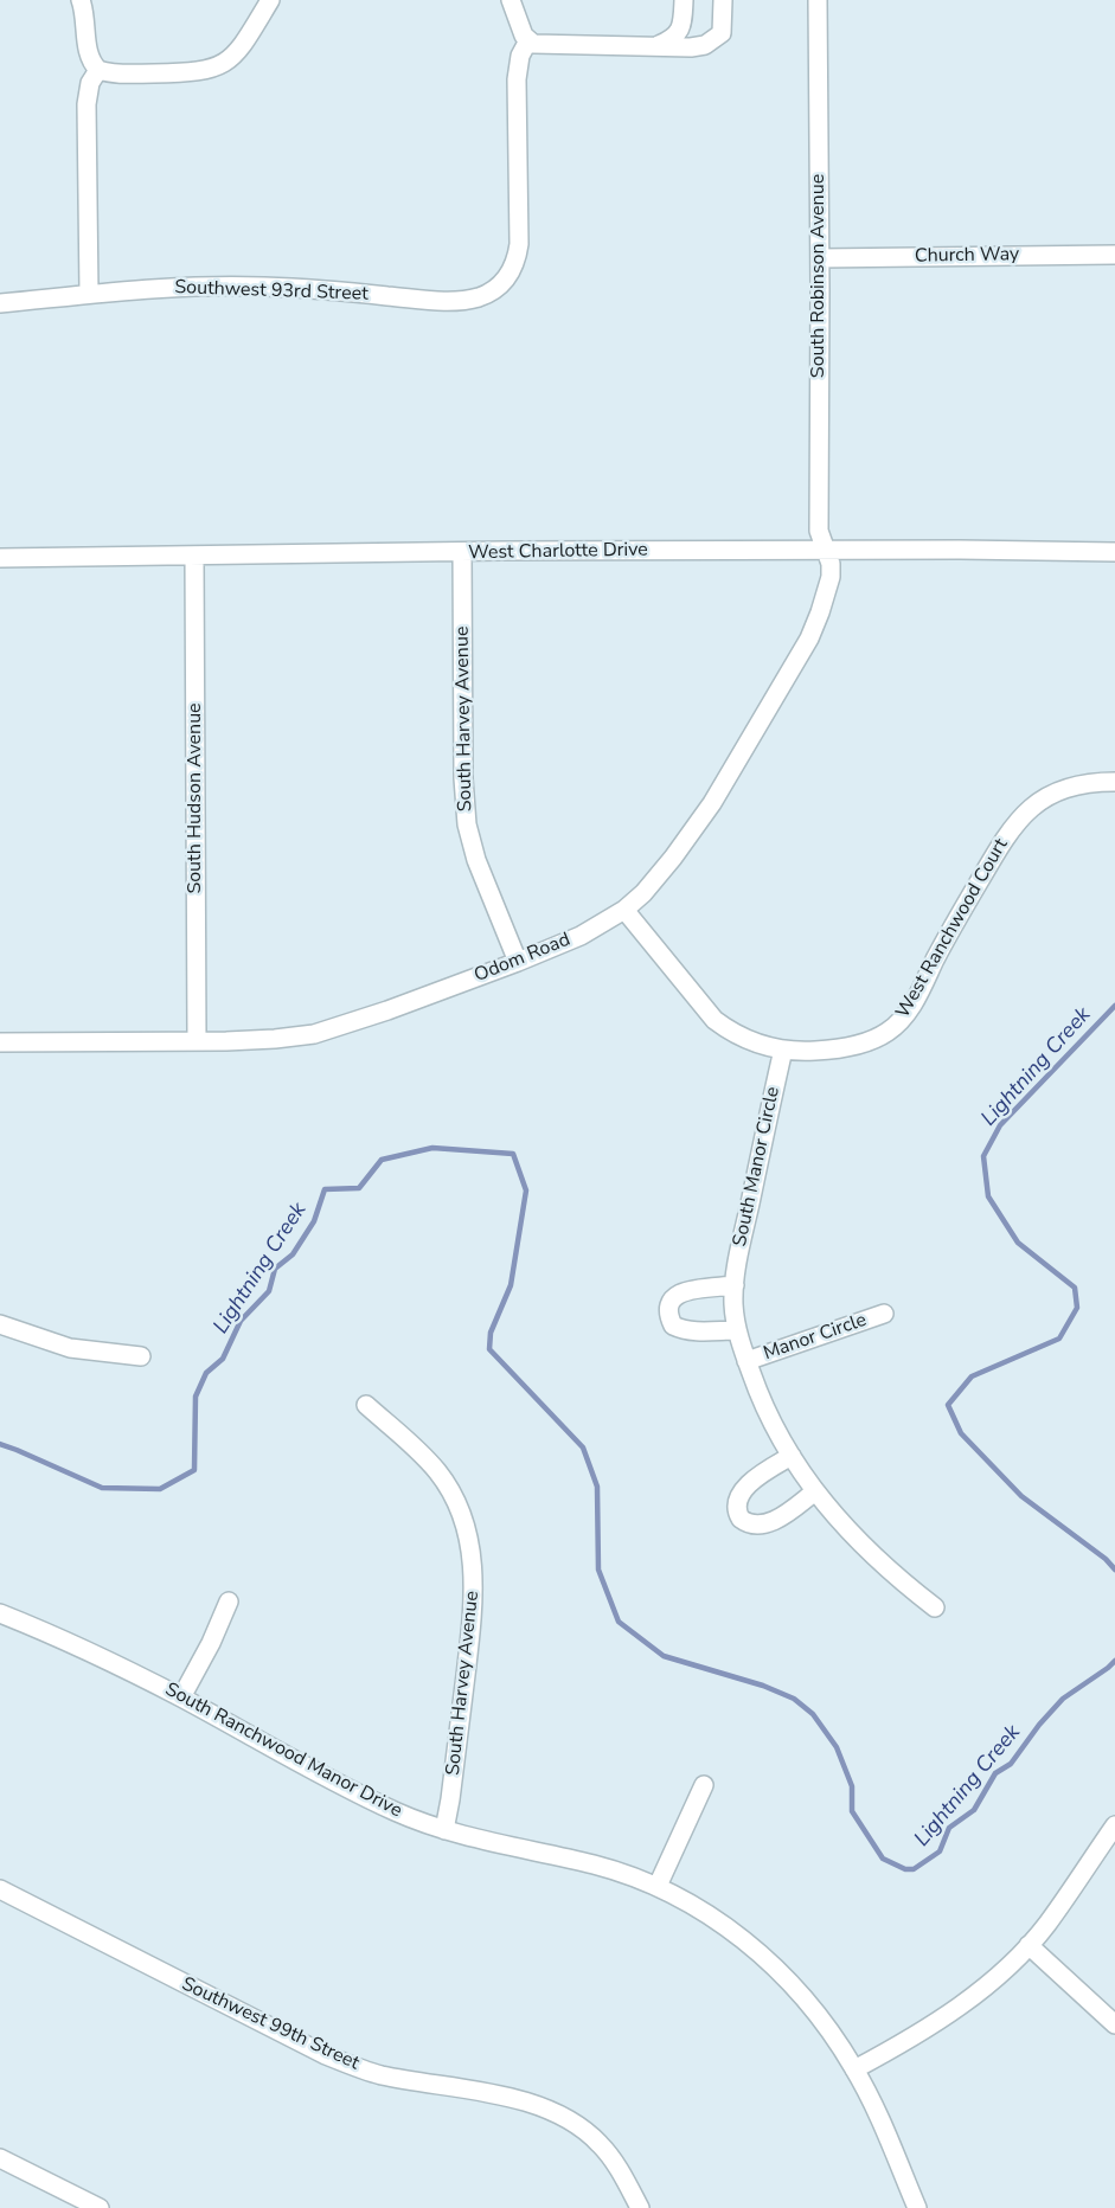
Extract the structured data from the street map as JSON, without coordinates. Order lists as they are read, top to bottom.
{
  "streets": {
    "street": [
      "Church Way",
      "South Robinson Avenue",
      "Southwest 93rd Street",
      "West Charlotte Drive",
      "South Harvey Avenue",
      "South Hudson Avenue",
      "West Ranchwood Court",
      "Odom Road",
      "South Manor Circle",
      "Manor Circle",
      "South Ranchwood Manor Drive",
      "Southwest 99th Street"
    ]
  },
  "crossings": [
    ["Church Way", "South Robinson Avenue"],
    ["South Robinson Avenue", "West Charlotte Drive"],
    ["South Robinson Avenue", "Odom Road"],
    ["West Charlotte Drive", "South Harvey Avenue"],
    ["West Charlotte Drive", "South Hudson Avenue"],
    ["West Charlotte Drive", "Odom Road"],
    ["South Harvey Avenue", "Odom Road"],
    ["South Harvey Avenue", "South Ranchwood Manor Drive"],
    ["South Hudson Avenue", "Odom Road"],
    ["West Ranchwood Court", "Odom Road"],
    ["West Ranchwood Court", "South Manor Circle"],
    ["South Manor Circle", "Manor Circle"]
  ],
  "water": ["Lightning Creek"]
}
